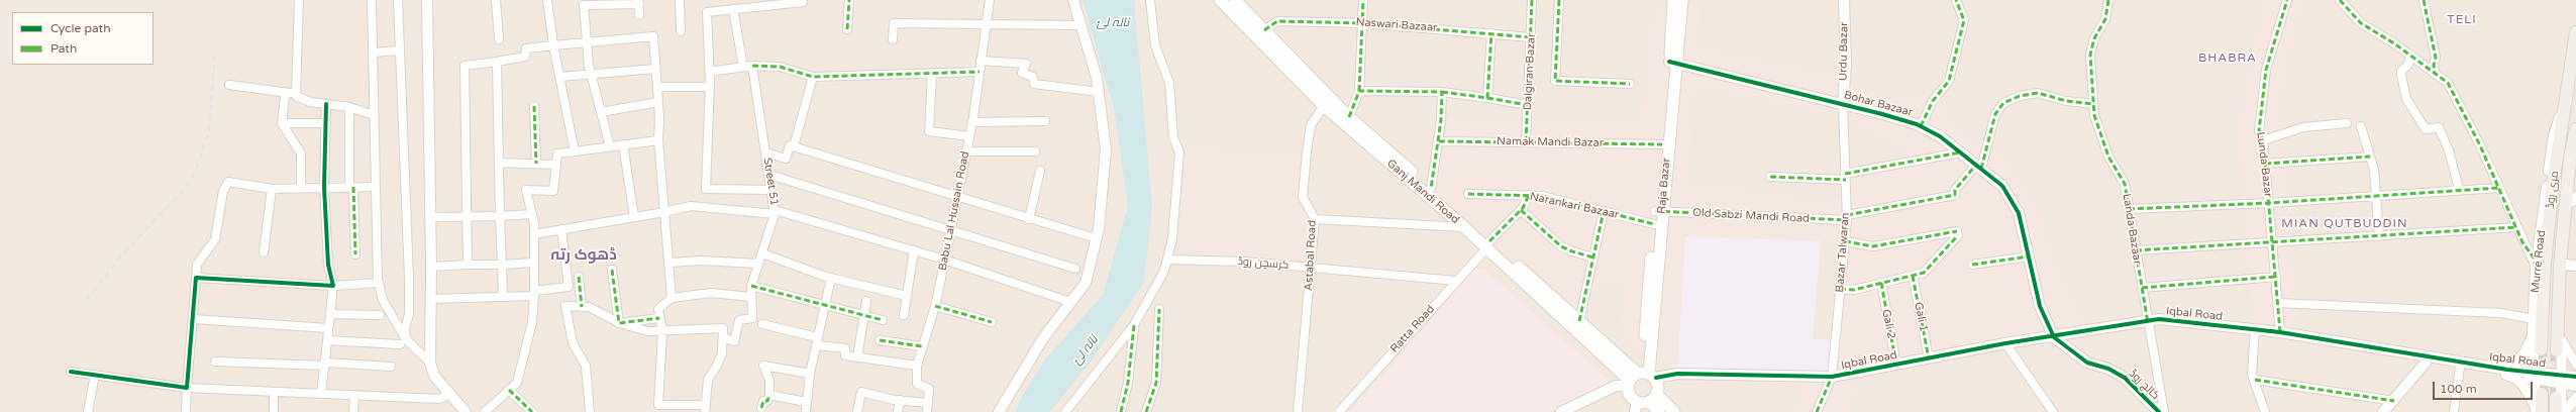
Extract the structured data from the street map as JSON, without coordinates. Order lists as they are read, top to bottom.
{
  "streets": {
    "main road": ["Raja Bazar", "مری روڈ", "Ganj Mandi Road"],
    "street": [
      "Naswari Bazaar",
      "Urdu Bazar",
      "Dalgiran Bazar",
      "Bohar Bazaar",
      "Namak Mandi Bazar",
      "Lunda Bazar",
      "Street 51",
      "Narankari Bazaar",
      "Babu Lal Hussain Road",
      "Old Sabzi Mandi Road",
      "Landa Bazaar",
      "Bazar Talwaran",
      "Astabal Road",
      "Murre Road",
      "کرسچن روڈ",
      "Iqbal Road",
      "Gali 1",
      "Gali 2",
      "Ratta Road",
      "کالج روڈ"
    ]
  },
  "crossings": [
    ["Naswari Bazaar", "Dalgiran Bazar"],
    ["Naswari Bazaar", "Ganj Mandi Road"],
    ["Urdu Bazar", "Bohar Bazaar"],
    ["Urdu Bazar", "Bazar Talwaran"],
    ["Dalgiran Bazar", "Namak Mandi Bazar"],
    ["Bohar Bazaar", "Raja Bazar"],
    ["Bohar Bazaar", "Old Sabzi Mandi Road"],
    ["Bohar Bazaar", "Bazar Talwaran"],
    ["Bohar Bazaar", "Iqbal Road"],
    ["Bohar Bazaar", "کالج روڈ"],
    ["Lunda Bazar", "Iqbal Road"],
    ["Raja Bazar", "Ganj Mandi Road"],
    ["Raja Bazar", "Old Sabzi Mandi Road"],
    ["Raja Bazar", "Iqbal Road"],
    ["مری روڈ", "Murre Road"],
    ["Ganj Mandi Road", "Astabal Road"],
    ["Ganj Mandi Road", "Iqbal Road"],
    ["Ganj Mandi Road", "Ratta Road"],
    ["Narankari Bazaar", "Ratta Road"],
    ["Old Sabzi Mandi Road", "Bazar Talwaran"],
    ["Landa Bazaar", "Iqbal Road"],
    ["Bazar Talwaran", "Iqbal Road"],
    ["Astabal Road", "کرسچن روڈ"],
    ["Murre Road", "Iqbal Road"],
    ["کرسچن روڈ", "Ratta Road"],
    ["Iqbal Road", "Gali 1"],
    ["Iqbal Road", "Gali 2"],
    ["Iqbal Road", "کالج روڈ"]
  ],
  "districts": [
    "TELI",
    "BHABRA",
    "MIAN QUTBUDDIN",
    "ڈھوک رتہ"
  ],
  "water": ["نالہ لئ"],
  "legend": ["Cycle path", "Path"],
  "scale_bar": "100 m"
}
